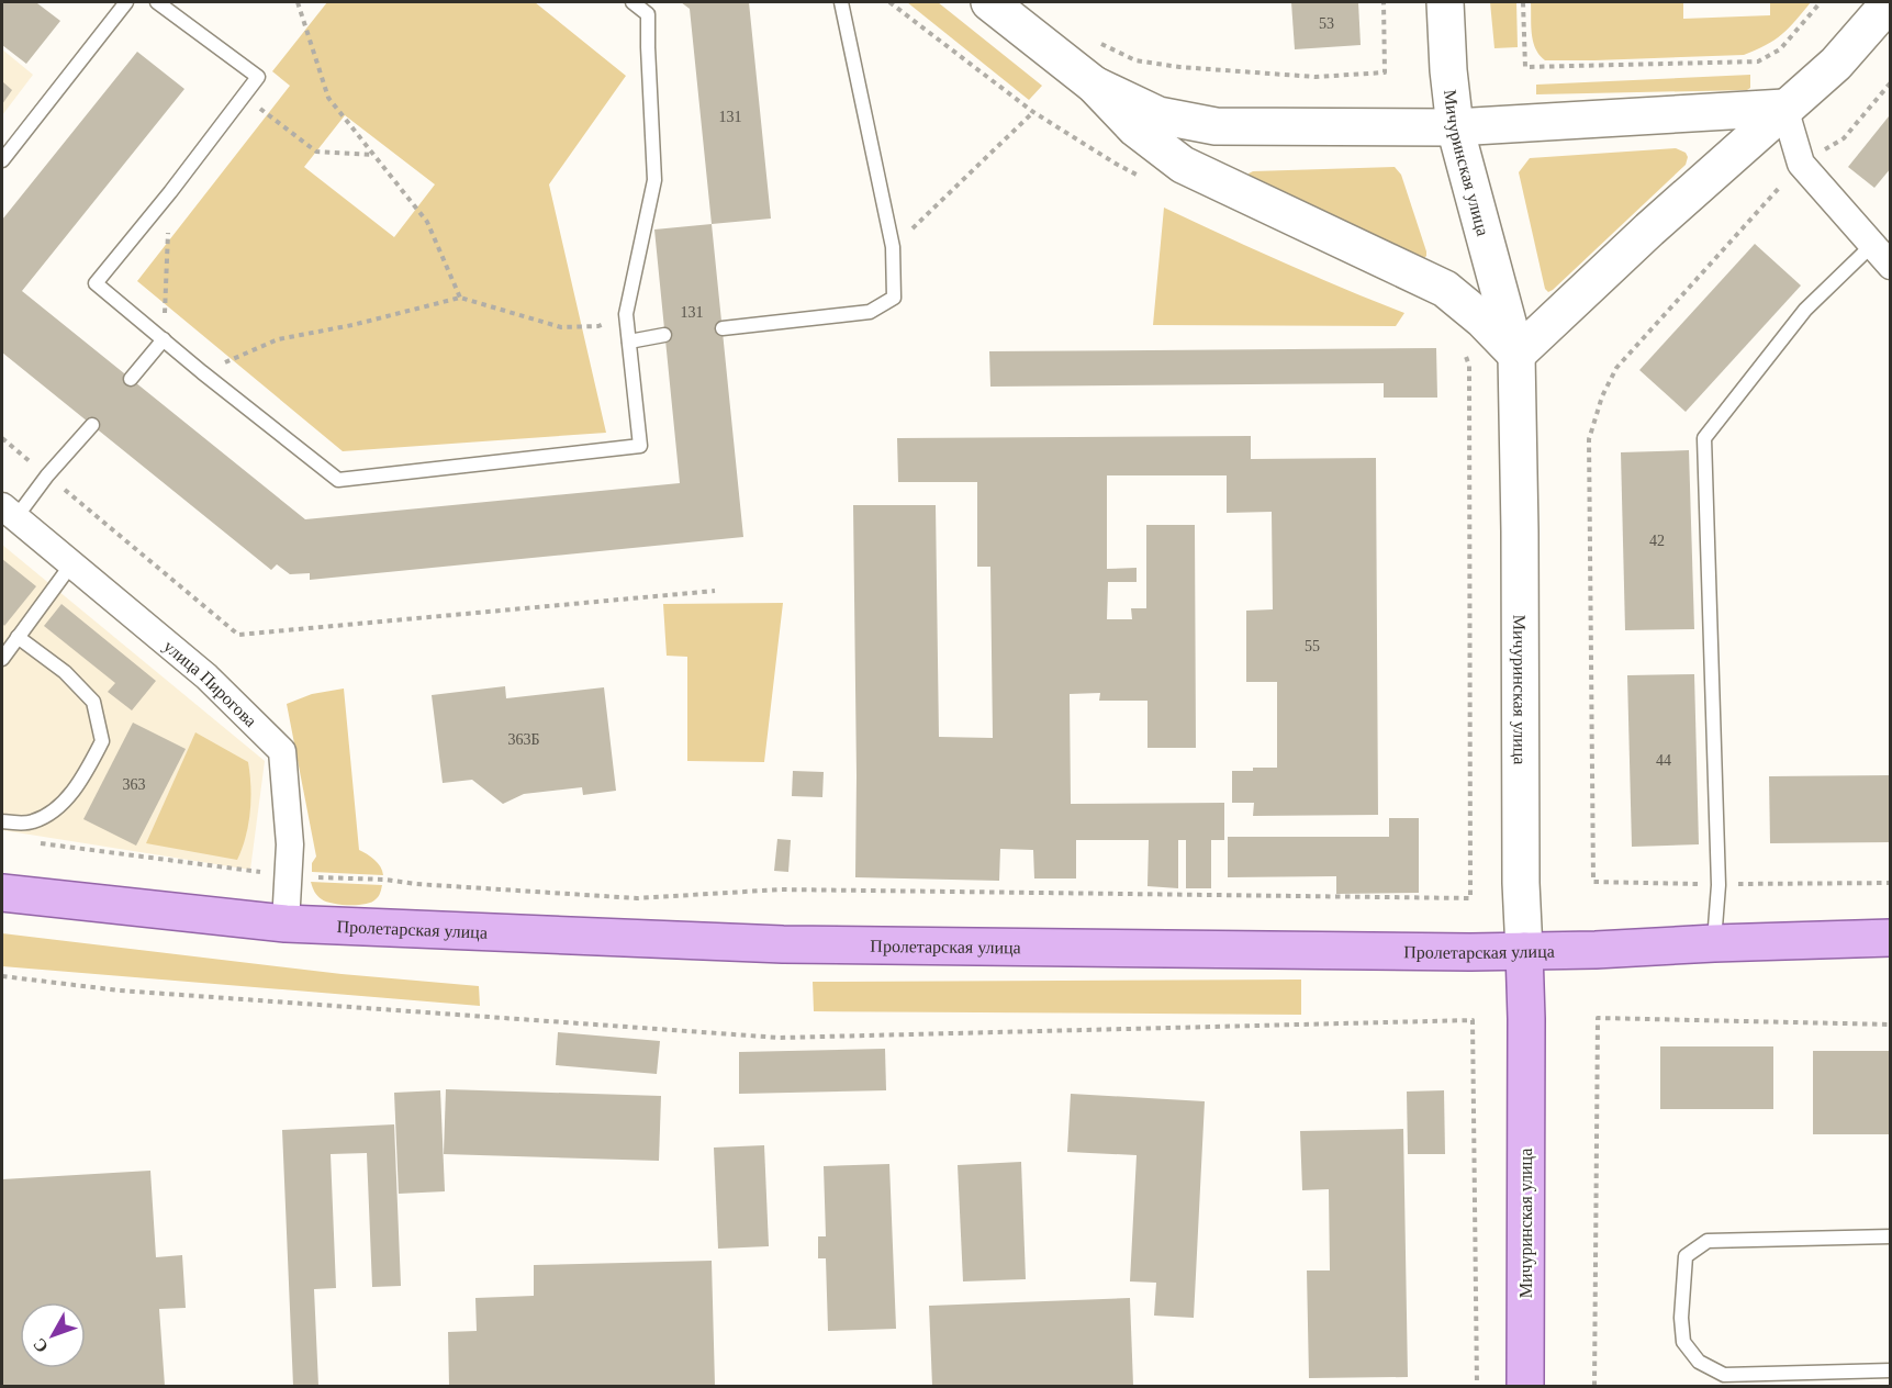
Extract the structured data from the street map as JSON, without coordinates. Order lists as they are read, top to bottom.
{
  "streets": {
    "main road": ["Мичуринская улица", "Пролетарская улица"],
    "street": ["улица Пирогова"]
  },
  "crossings": [
    ["Мичуринская улица", "Пролетарская улица"],
    ["улица Пирогова", "Пролетарская улица"]
  ],
  "house_numbers": [
    "53",
    "131",
    "131",
    "42",
    "55",
    "363Б",
    "44",
    "363"
  ],
  "north": "bottom left"
}
